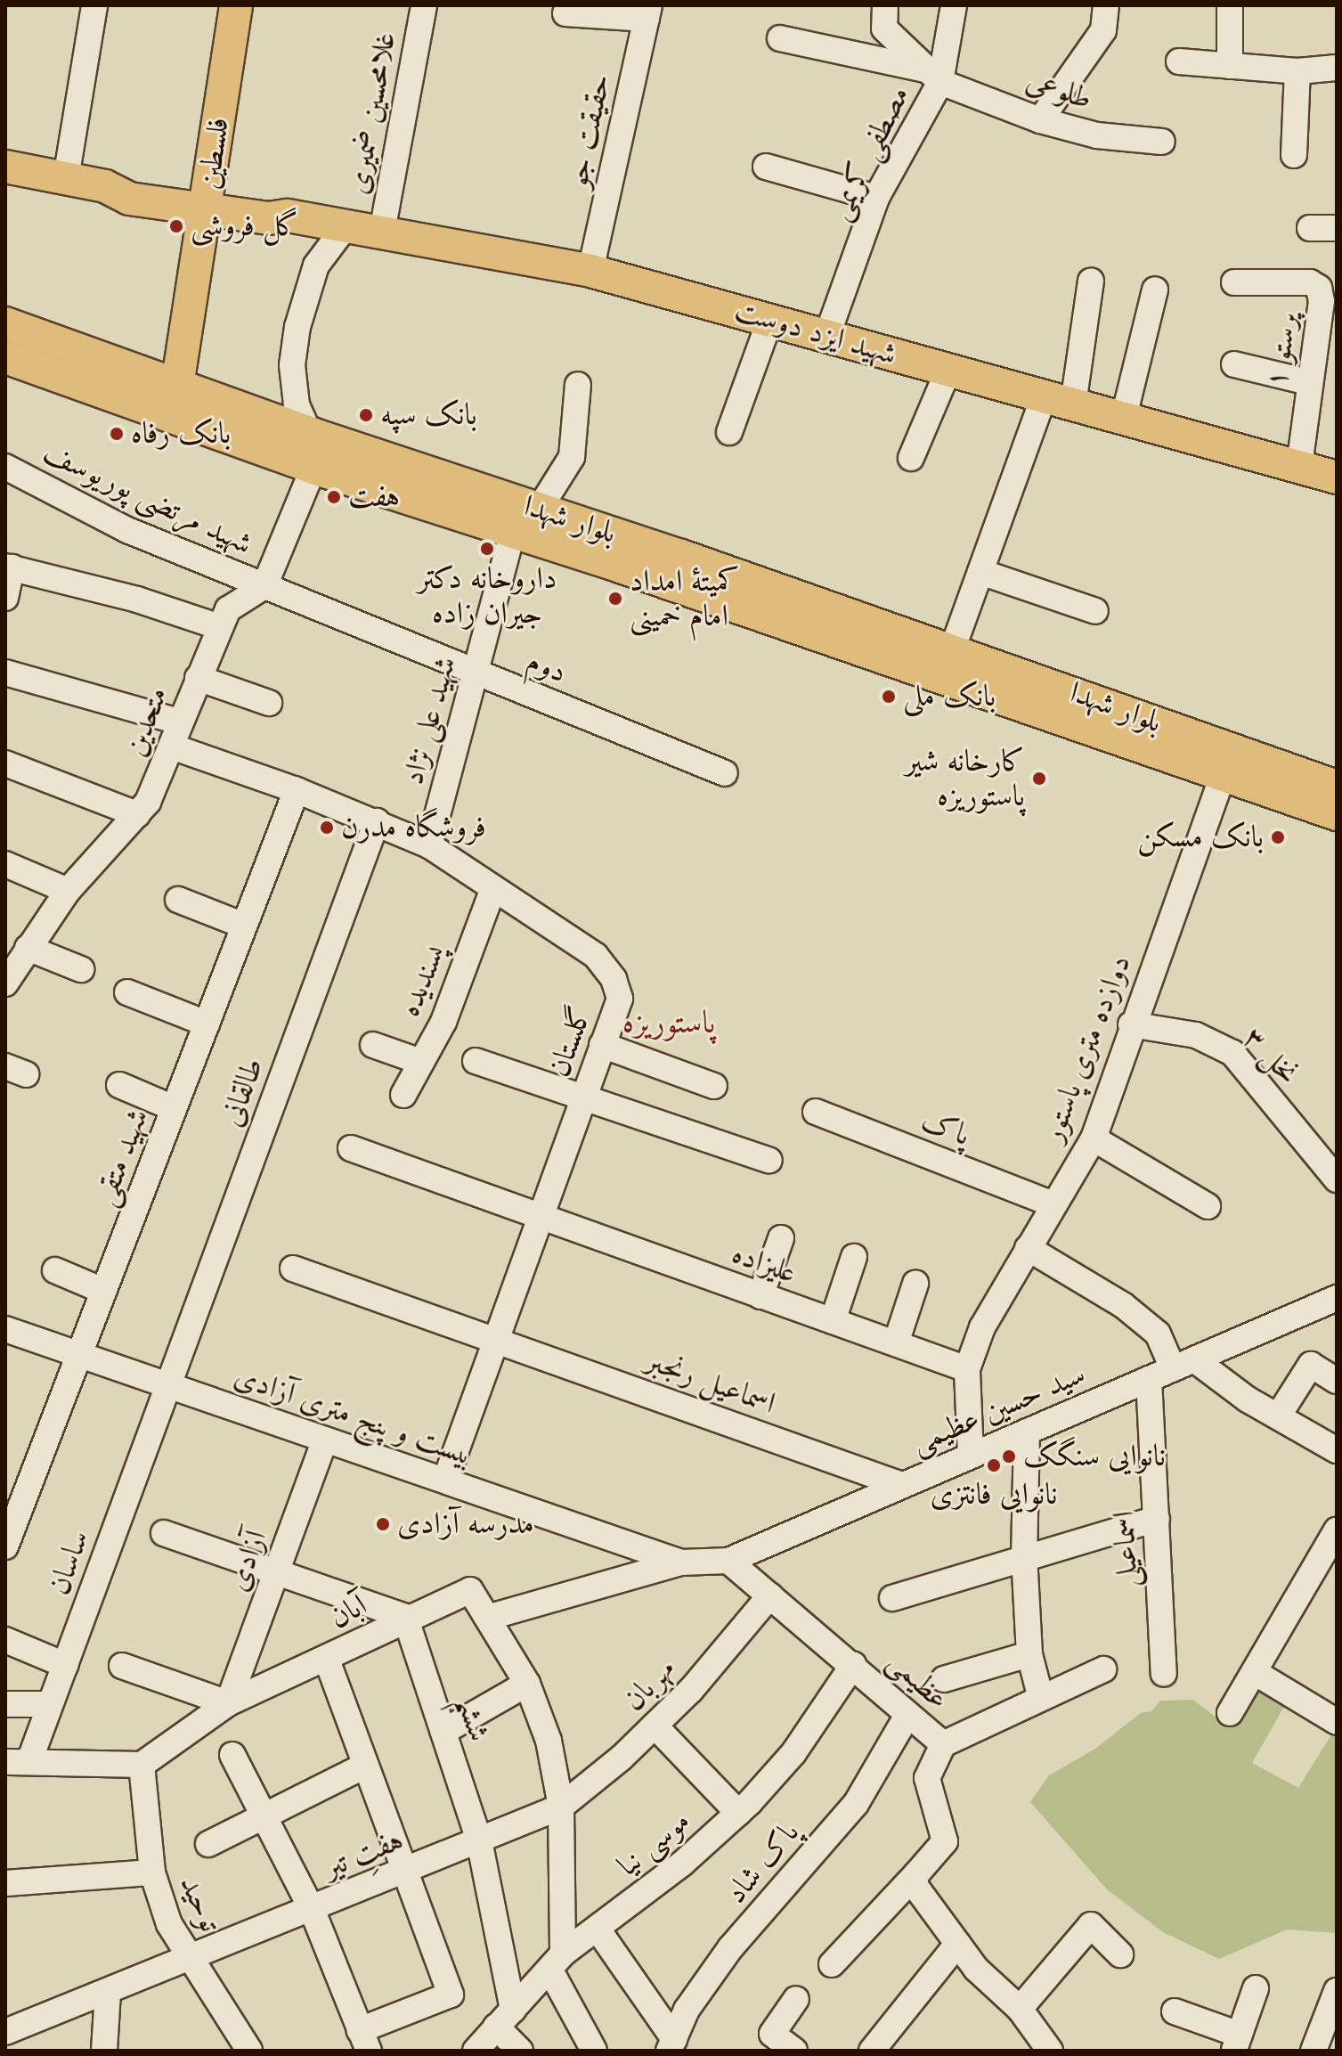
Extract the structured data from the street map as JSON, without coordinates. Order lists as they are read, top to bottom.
{
  "streets": {
    "main road": ["فلسطین", "شهید ایزد دوست", "بلوار شهدا"],
    "street": [
      "طلوعی",
      "غلامحسین ضمیری",
      "حقیقت جو",
      "مصطفی کریمی",
      "پرستو ۱",
      "شهید مرتضی پوریوسف",
      "دوم",
      "شهید علی نژاد",
      "متحدین",
      "پسندیده",
      "گلستان",
      "دوازده متری پاستور",
      "نخل ۳",
      "طالقانی",
      "پاک",
      "شهید متقی",
      "علیزاده",
      "اسماعیل رنجبر",
      "سید حسین عظیمی",
      "بیست و پنج متری آزادی",
      "اسماعیلی",
      "آزادی",
      "ساسان",
      "آبان",
      "عظیمی",
      "مهربان",
      "ششم",
      "موسی نیا",
      "هفتِ تیر",
      "پاک شاد",
      "توحید"
    ]
  },
  "crossings": [
    ["طلوعی", "مصطفی کریمی"],
    ["غلامحسین ضمیری", "شهید ایزد دوست"],
    ["حقیقت جو", "شهید ایزد دوست"],
    ["فلسطین", "شهید ایزد دوست"],
    ["فلسطین", "بلوار شهدا"],
    ["مصطفی کریمی", "شهید ایزد دوست"],
    ["شهید ایزد دوست", "پرستو ۱"],
    ["شهید مرتضی پوریوسف", "دوم"],
    ["شهید مرتضی پوریوسف", "متحدین"],
    ["بلوار شهدا", "شهید علی نژاد"],
    ["بلوار شهدا", "دوازده متری پاستور"],
    ["دوم", "شهید علی نژاد"],
    ["دوم", "متحدین"],
    ["شهید علی نژاد", "گلستان"],
    ["متحدین", "گلستان"],
    ["پسندیده", "گلستان"],
    ["گلستان", "طالقانی"],
    ["گلستان", "شهید متقی"],
    ["گلستان", "علیزاده"],
    ["گلستان", "اسماعیل رنجبر"],
    ["گلستان", "بیست و پنج متری آزادی"],
    ["دوازده متری پاستور", "نخل ۳"],
    ["دوازده متری پاستور", "پاک"],
    ["دوازده متری پاستور", "علیزاده"],
    ["دوازده متری پاستور", "سید حسین عظیمی"],
    ["طالقانی", "بیست و پنج متری آزادی"],
    ["طالقانی", "ساسان"],
    ["شهید متقی", "بیست و پنج متری آزادی"],
    ["اسماعیل رنجبر", "سید حسین عظیمی"],
    ["سید حسین عظیمی", "بیست و پنج متری آزادی"],
    ["سید حسین عظیمی", "اسماعیلی"],
    ["سید حسین عظیمی", "عظیمی"],
    ["بیست و پنج متری آزادی", "آزادی"],
    ["بیست و پنج متری آزادی", "ساسان"],
    ["آزادی", "آبان"],
    ["آبان", "ششم"],
    ["آبان", "توحید"],
    ["عظیمی", "مهربان"],
    ["عظیمی", "موسی نیا"],
    ["عظیمی", "پاک شاد"],
    ["مهربان", "هفتِ تیر"],
    ["ششم", "موسی نیا"],
    ["ششم", "هفتِ تیر"],
    ["هفتِ تیر", "توحید"]
  ],
  "districts": ["پاستوریزه"],
  "places": [
    "گل فروشی",
    "بانک سپه",
    "بانک رفاه",
    "هفت",
    "داروخانه دکتر جیران زاده",
    "کمیتهٔ امداد امام خمینی",
    "بانک ملی",
    "کارخانه شیر پاستوریزه",
    "فروشگاه مدرن",
    "بانک مسکن",
    "نانوایی سنگک",
    "نانوایی فانتزی",
    "مدرسه آزادی"
  ]
}
